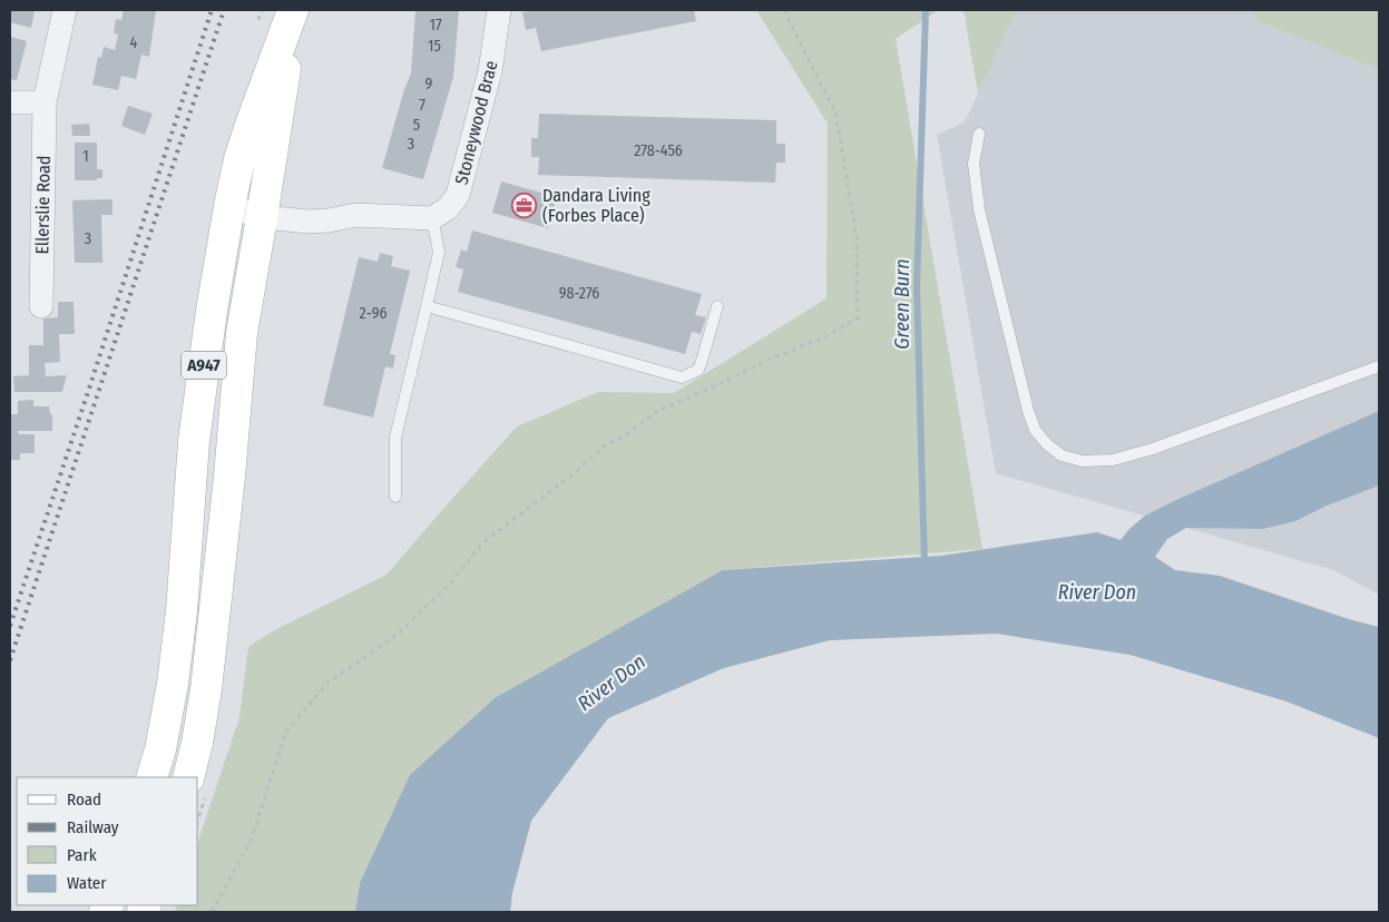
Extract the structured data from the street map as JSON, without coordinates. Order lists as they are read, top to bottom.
{
  "streets": {
    "main road": ["A947"],
    "street": ["Stoneywood Brae", "Ellerslie Road"]
  },
  "water": ["Green Burn", "River Don"],
  "places": {
    "office": ["Dandara Living (Forbes Place)"]
  },
  "house_numbers": [
    "17",
    "4",
    "15",
    "9",
    "7",
    "5",
    "3",
    "278-456",
    "1",
    "3",
    "98-276",
    "2-96"
  ],
  "legend": [
    "Road",
    "Railway",
    "Park",
    "Water"
  ]
}
